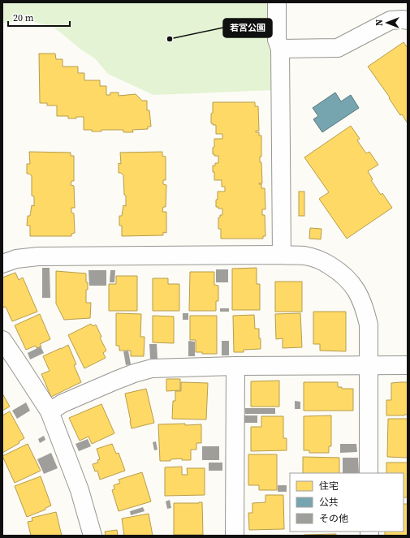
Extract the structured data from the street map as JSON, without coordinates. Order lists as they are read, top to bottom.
{
  "places": ["若宮公園"],
  "legend": ["住宅", "公共", "その他"],
  "scale_bar": "20 m",
  "north": "left"
}
